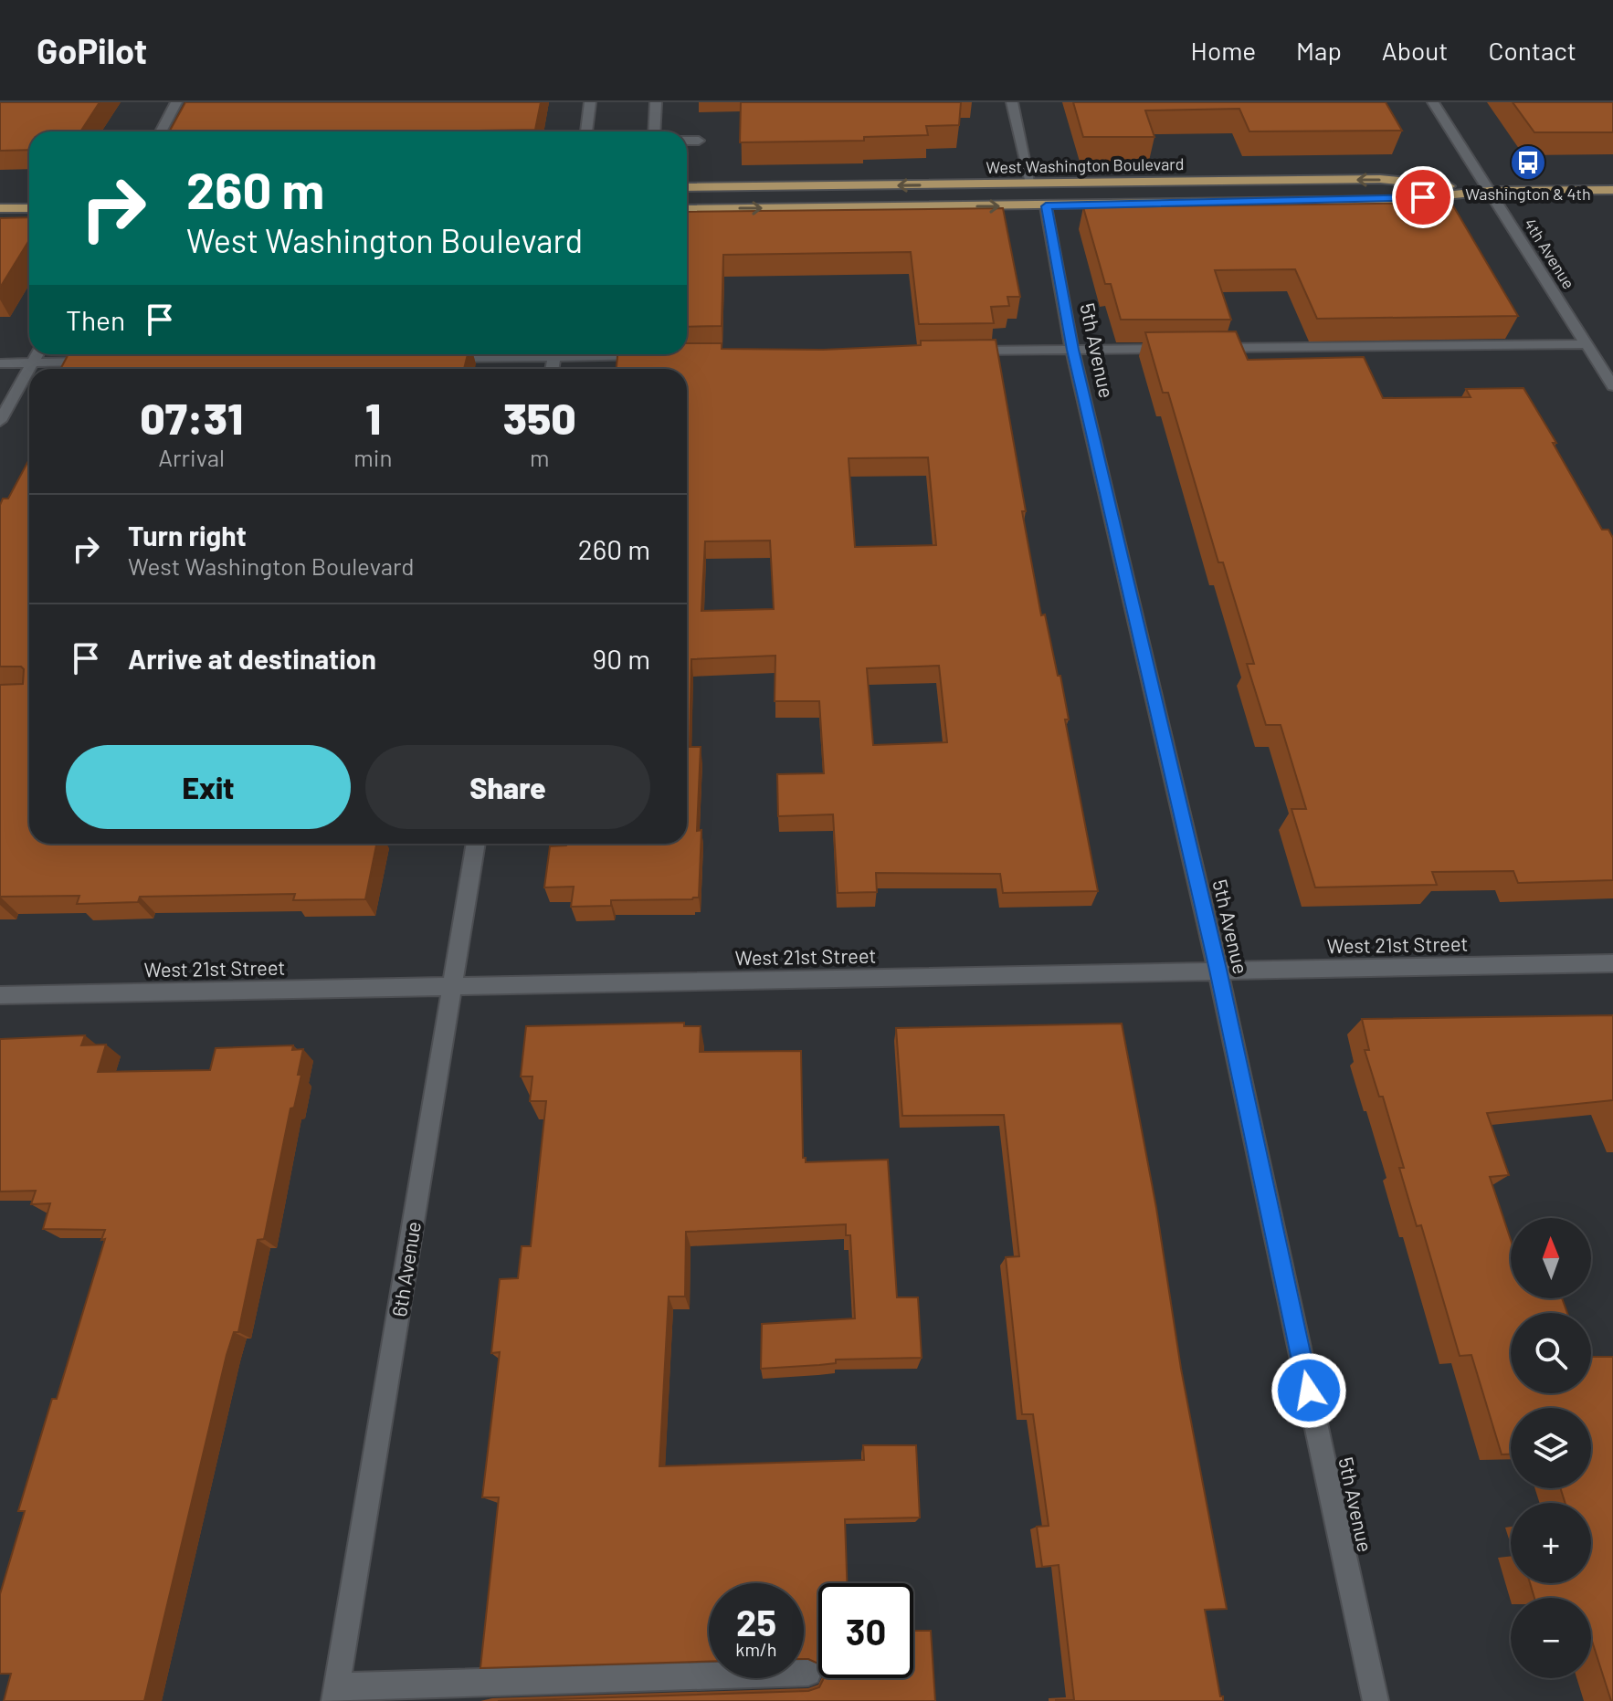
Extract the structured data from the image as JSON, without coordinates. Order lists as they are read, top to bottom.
{
  "streets": {
    "main road": ["West Washington Boulevard"],
    "street": [
      "4th Avenue",
      "5th Avenue",
      "West 21st Street",
      "6th Avenue"
    ]
  },
  "crossings": [
    ["West Washington Boulevard", "4th Avenue"],
    ["West Washington Boulevard", "5th Avenue"],
    ["5th Avenue", "West 21st Street"],
    ["West 21st Street", "6th Avenue"]
  ],
  "places": {
    "bus stop": ["Washington & 4th"]
  },
  "north": "top",
  "page": {
    "header": "GoPilot",
    "nav": [
      "Home",
      "Map",
      "About",
      "Contact"
    ],
    "turn": ["260 m", "West Washington Boulevard"],
    "then": "Then",
    "eta": [
      "07:31",
      "Arrival",
      "1",
      "min",
      "350",
      "m"
    ],
    "list": [
      {
        "name": "Turn right",
        "note": "West Washington Boulevard",
        "value": "260 m"
      },
      {
        "name": "Arrive at destination",
        "value": "90 m"
      }
    ],
    "buttons": ["Exit", "Share"],
    "map_buttons": ["+", "−"],
    "speed": "25 km/h",
    "limit": "30"
  }
}
